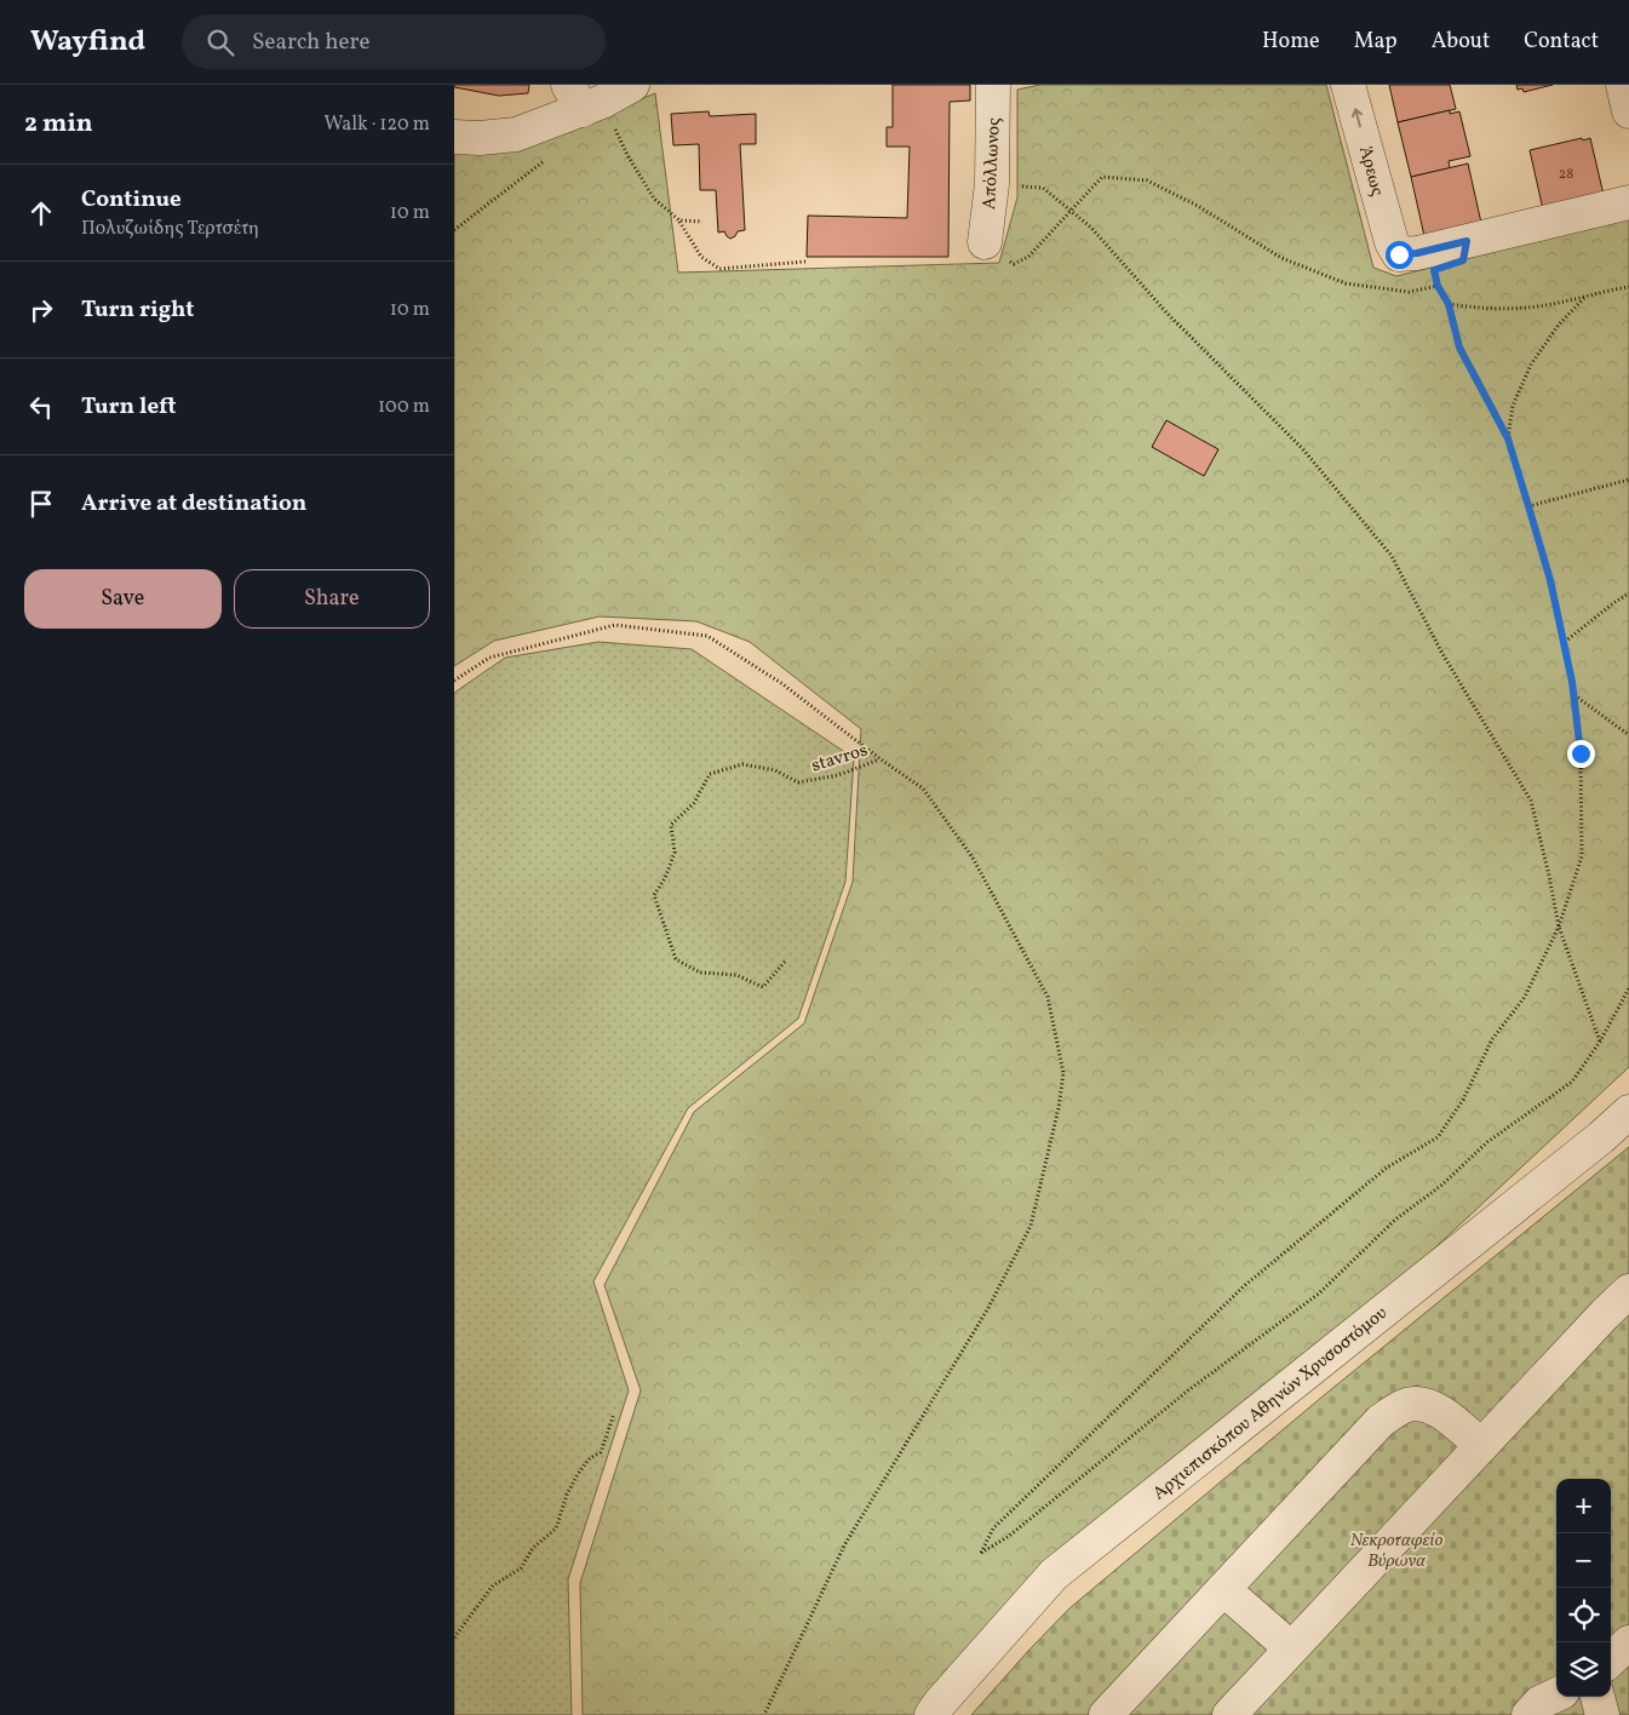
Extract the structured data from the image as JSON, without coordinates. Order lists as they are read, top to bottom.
{
  "streets": {
    "street": ["Απόλλωνος", "Άρεως", "Αρχιεπισκόπου Αθηνών Χρυσοστόμου"],
    "path": ["stavros"]
  },
  "parks": ["Νεκροταφείο Βύρωνα"],
  "house_numbers": ["28"],
  "page": {
    "header": "Wayfind",
    "search": "Search here",
    "nav": [
      "Home",
      "Map",
      "About",
      "Contact"
    ],
    "heading": ["2 min", "Walk · 120 m"],
    "list": [
      ["Continue", "Πολυζωίδης Τερτσέτη", "10 m"],
      ["Turn right", "10 m"],
      ["Turn left", "100 m"],
      "Arrive at destination"
    ],
    "buttons": ["Save", "Share"],
    "map_buttons": ["+", "−"]
  }
}
